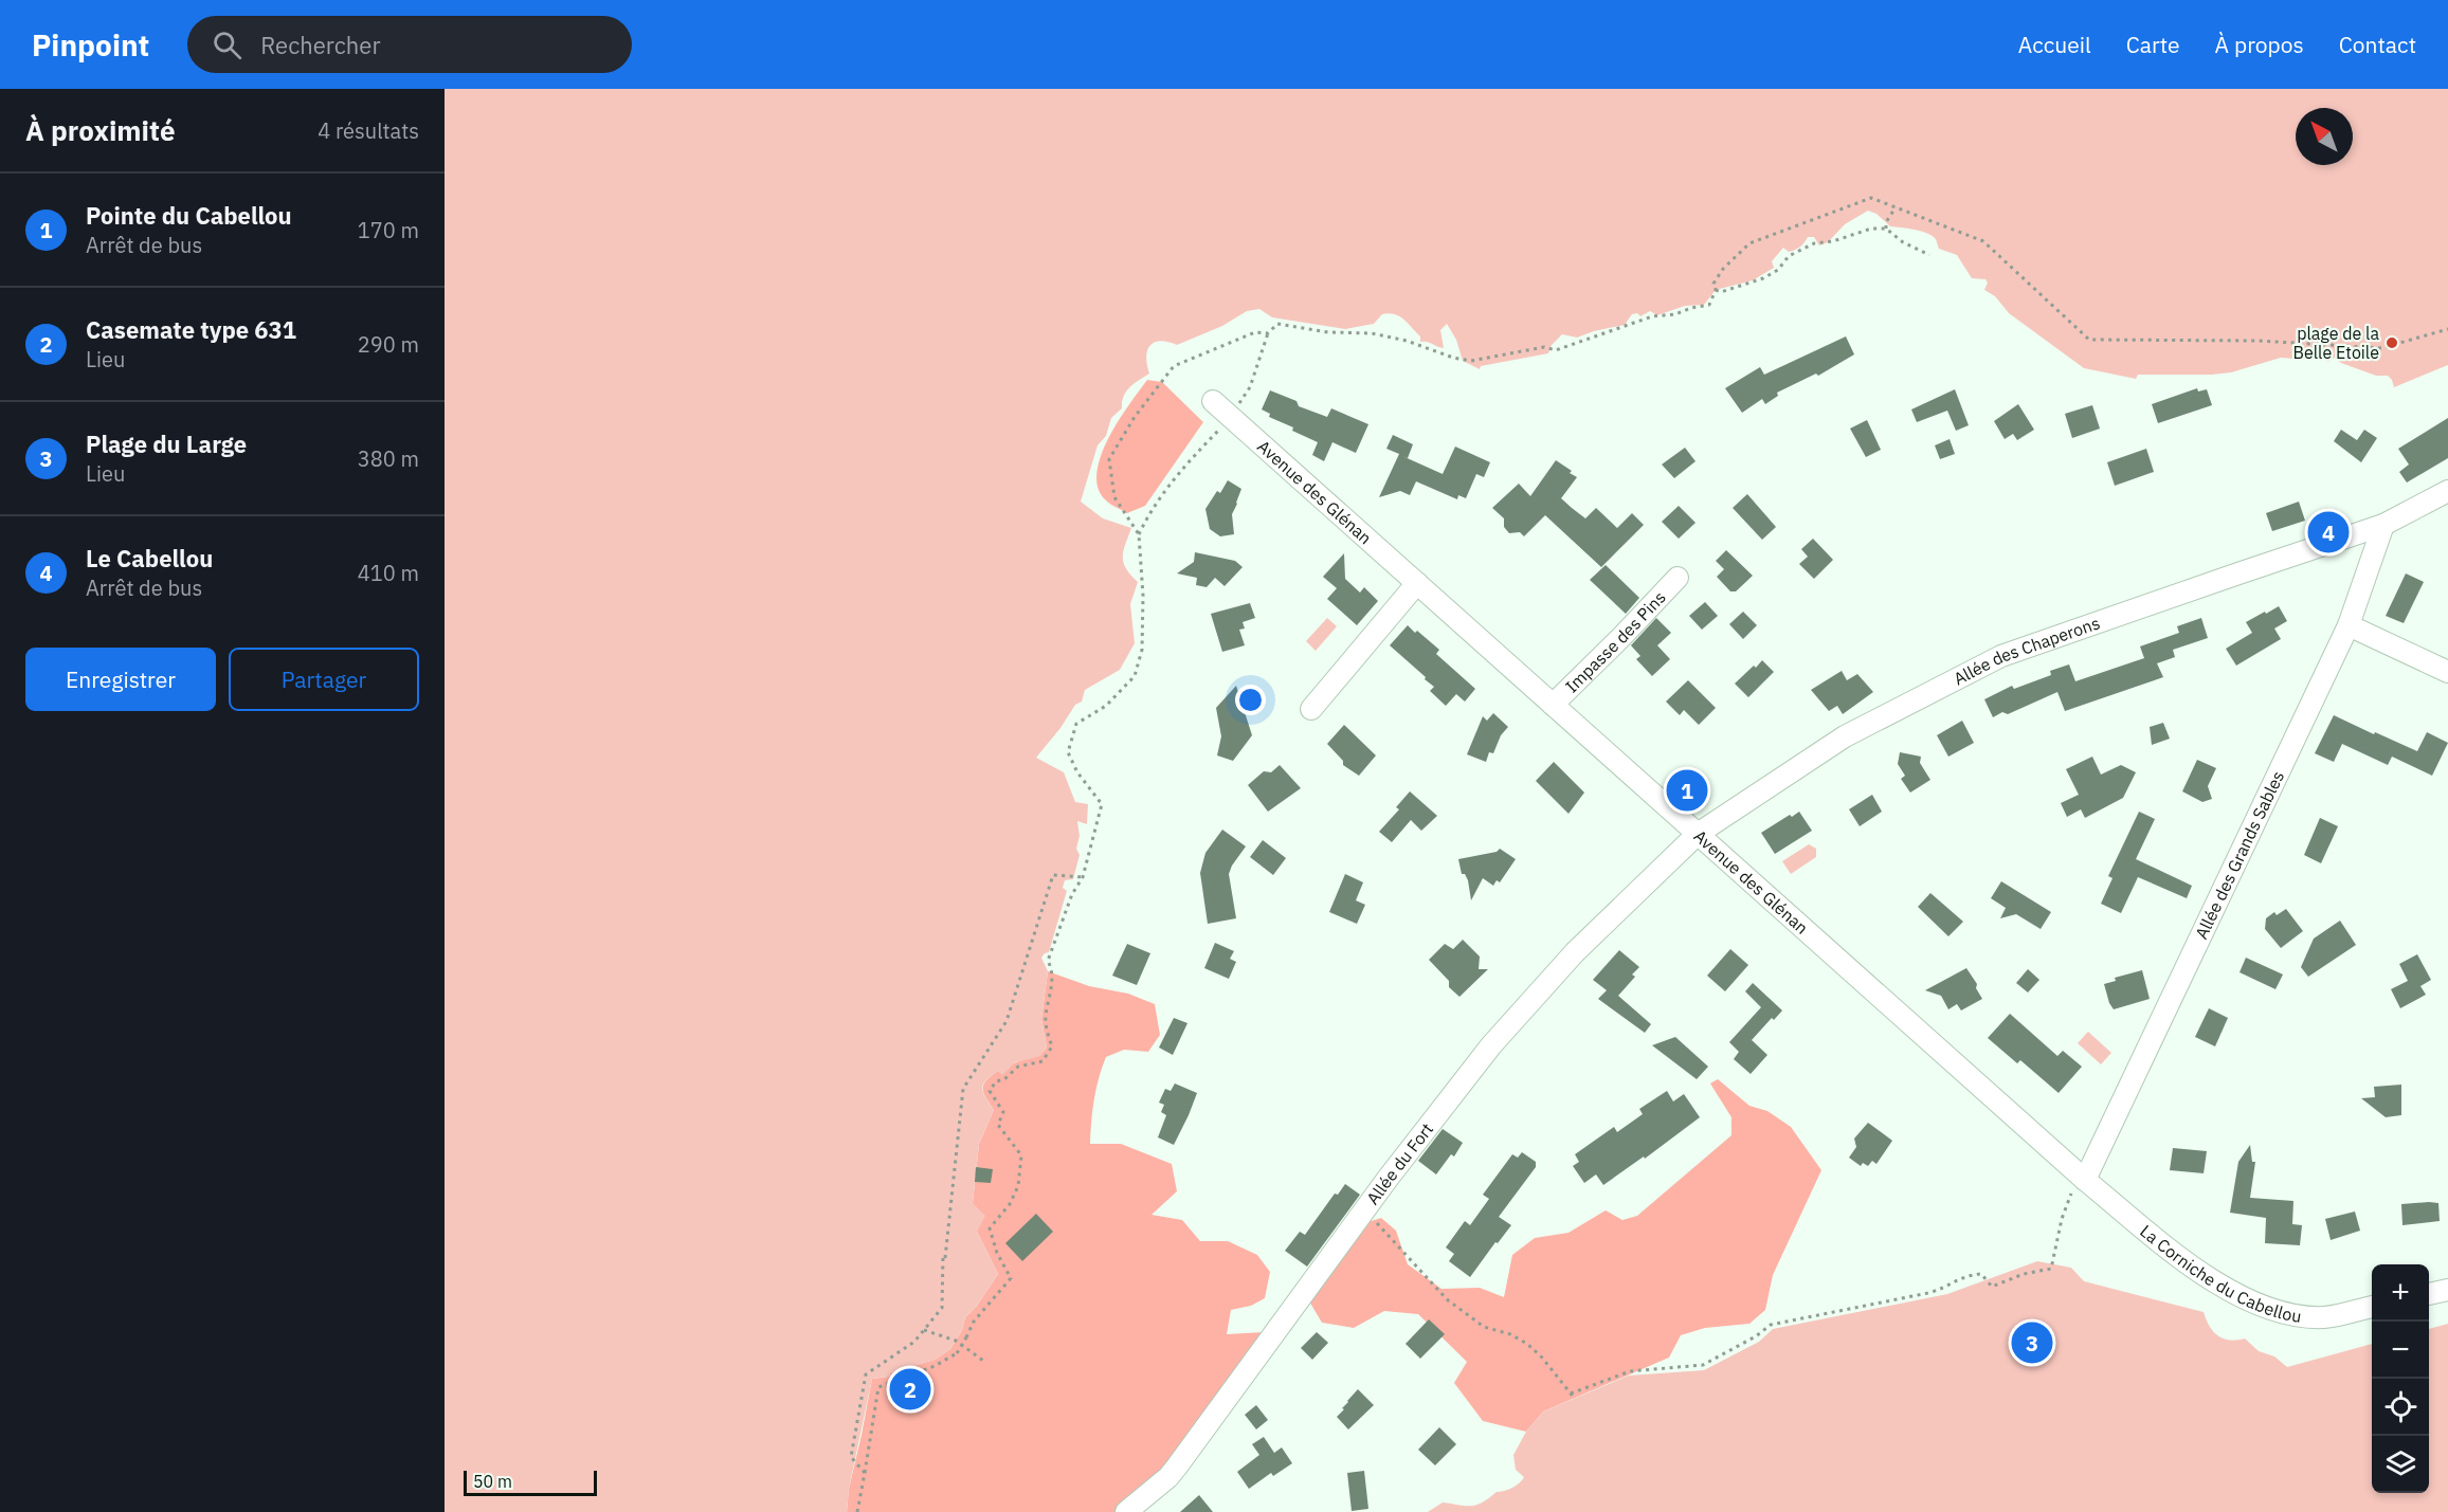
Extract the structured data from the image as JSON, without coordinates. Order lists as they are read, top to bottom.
{
  "streets": {
    "street": [
      "Avenue des Glénan",
      "Impasse des Pins",
      "Allée des Chaperons",
      "Allée des Grands Sables",
      "Allée du Fort",
      "La Corniche du Cabellou"
    ]
  },
  "crossings": [
    ["Avenue des Glénan", "Impasse des Pins"],
    ["Avenue des Glénan", "Allée des Chaperons"],
    ["Avenue des Glénan", "Allée des Grands Sables"],
    ["Avenue des Glénan", "Allée du Fort"],
    ["Avenue des Glénan", "La Corniche du Cabellou"],
    ["Allée des Chaperons", "Allée des Grands Sables"],
    ["Allée des Chaperons", "Allée du Fort"],
    ["Allée des Grands Sables", "La Corniche du Cabellou"]
  ],
  "places": ["plage de la Belle Etoile"],
  "scale_bar": "50 m",
  "north": "top left",
  "page": {
    "header": "Pinpoint",
    "search": "Rechercher",
    "nav": [
      "Accueil",
      "Carte",
      "À propos",
      "Contact"
    ],
    "heading": ["À proximité", "4 résultats"],
    "list": [
      {
        "mark": "1",
        "name": "Pointe du Cabellou",
        "note": "Arrêt de bus",
        "value": "170 m"
      },
      {
        "mark": "2",
        "name": "Casemate type 631",
        "note": "Lieu",
        "value": "290 m"
      },
      {
        "mark": "3",
        "name": "Plage du Large",
        "note": "Lieu",
        "value": "380 m"
      },
      {
        "mark": "4",
        "name": "Le Cabellou",
        "note": "Arrêt de bus",
        "value": "410 m"
      }
    ],
    "pins": [
      "4",
      "1",
      "3",
      "2"
    ],
    "buttons": ["Enregistrer", "Partager"],
    "map_buttons": ["+", "−"],
    "scale": "50 m"
  }
}
